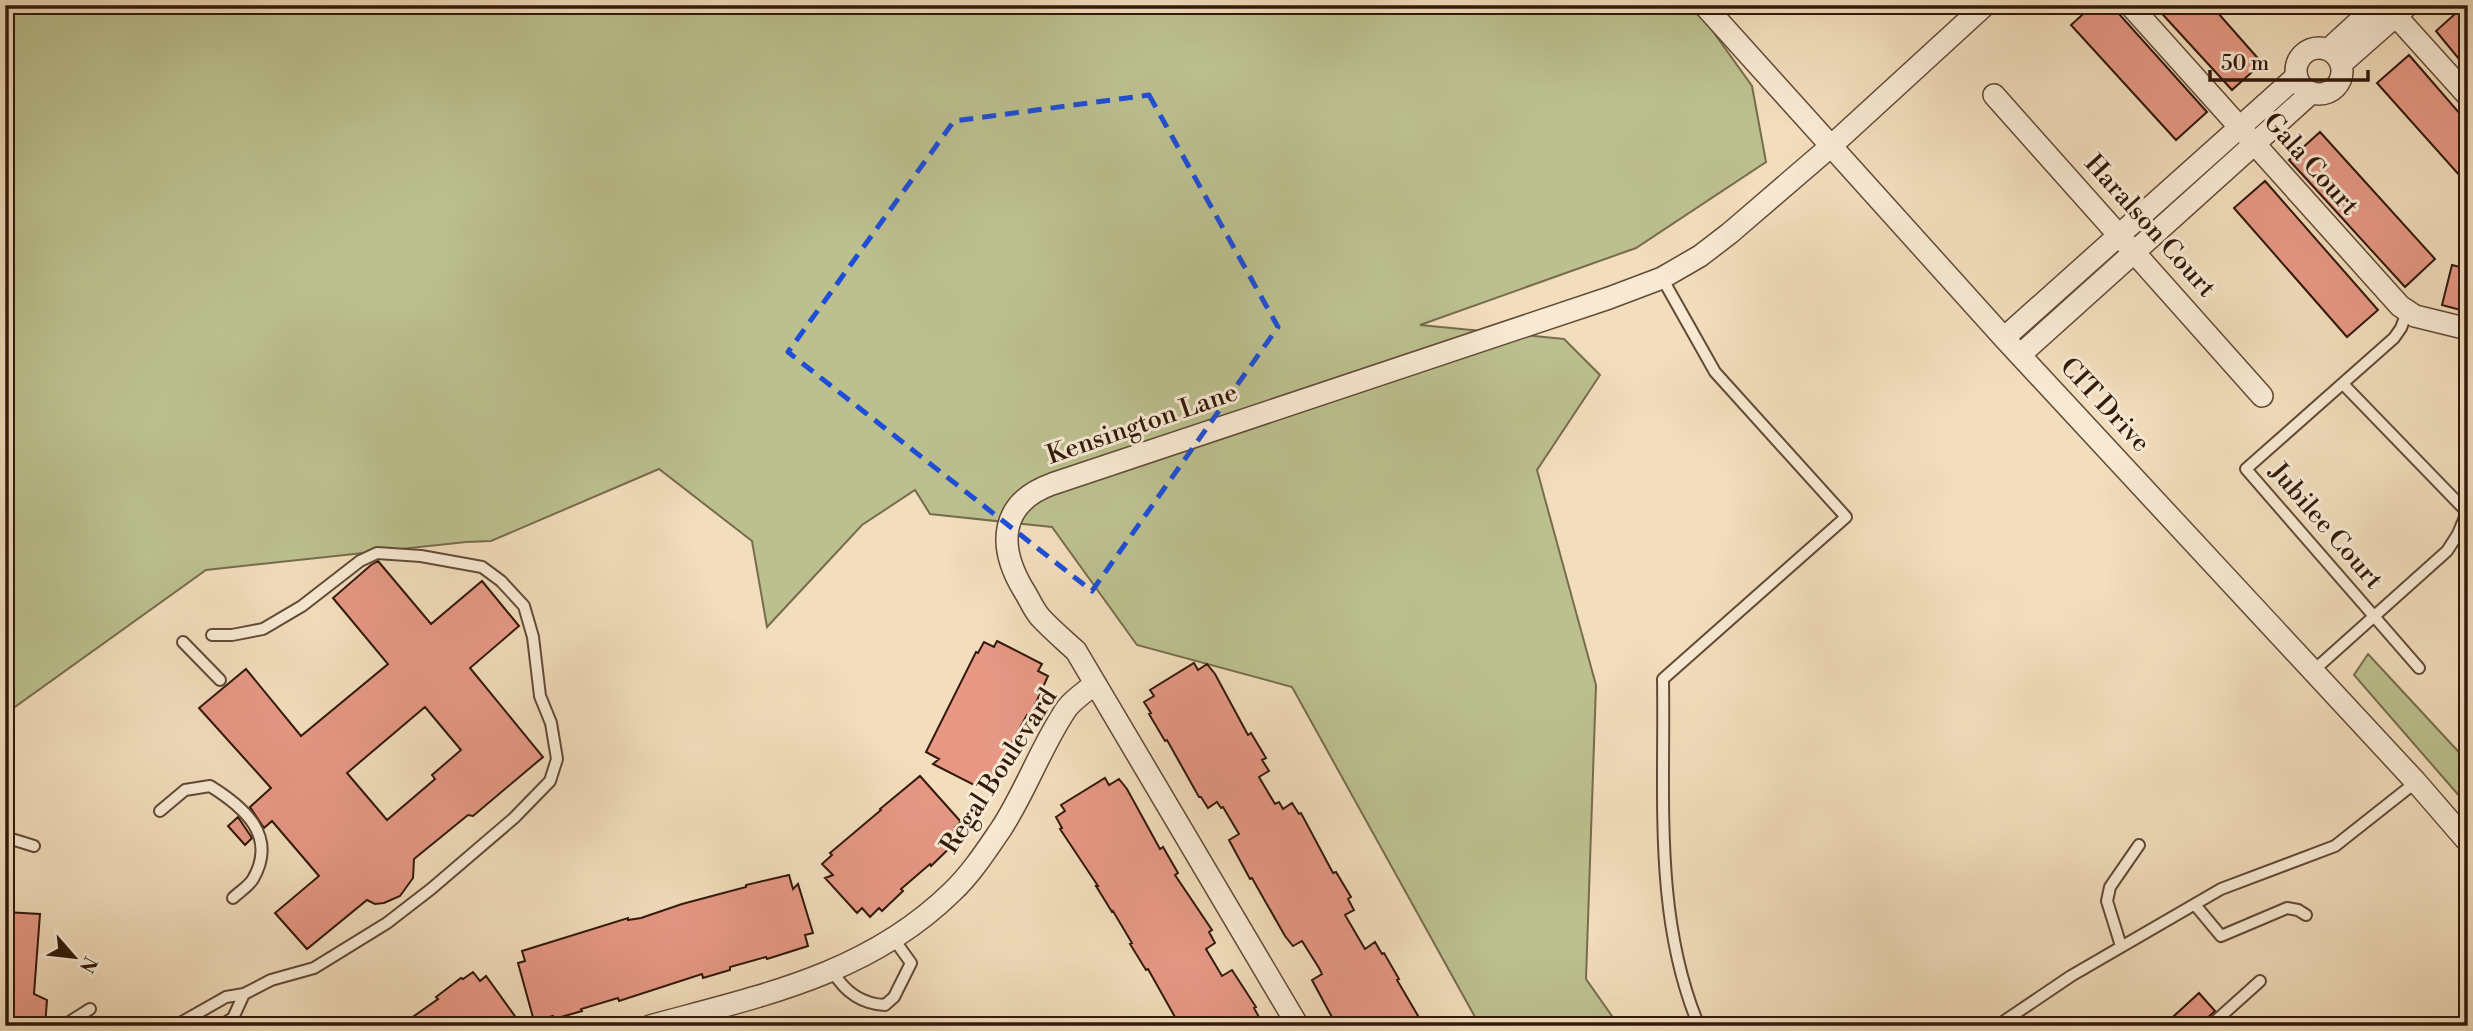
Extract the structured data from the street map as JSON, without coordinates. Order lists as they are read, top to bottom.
{
  "streets": {
    "street": [
      "Gala Court",
      "Haralson Court",
      "CIT Drive",
      "Kensington Lane",
      "Regal Boulevard"
    ],
    "lane": ["Jubilee Court"]
  },
  "crossings": [
    ["Gala Court", "Jubilee Court"],
    ["CIT Drive", "Kensington Lane"],
    ["CIT Drive", "Jubilee Court"],
    ["Kensington Lane", "Regal Boulevard"]
  ],
  "scale_bar": "50 m",
  "north": "bottom right"
}
